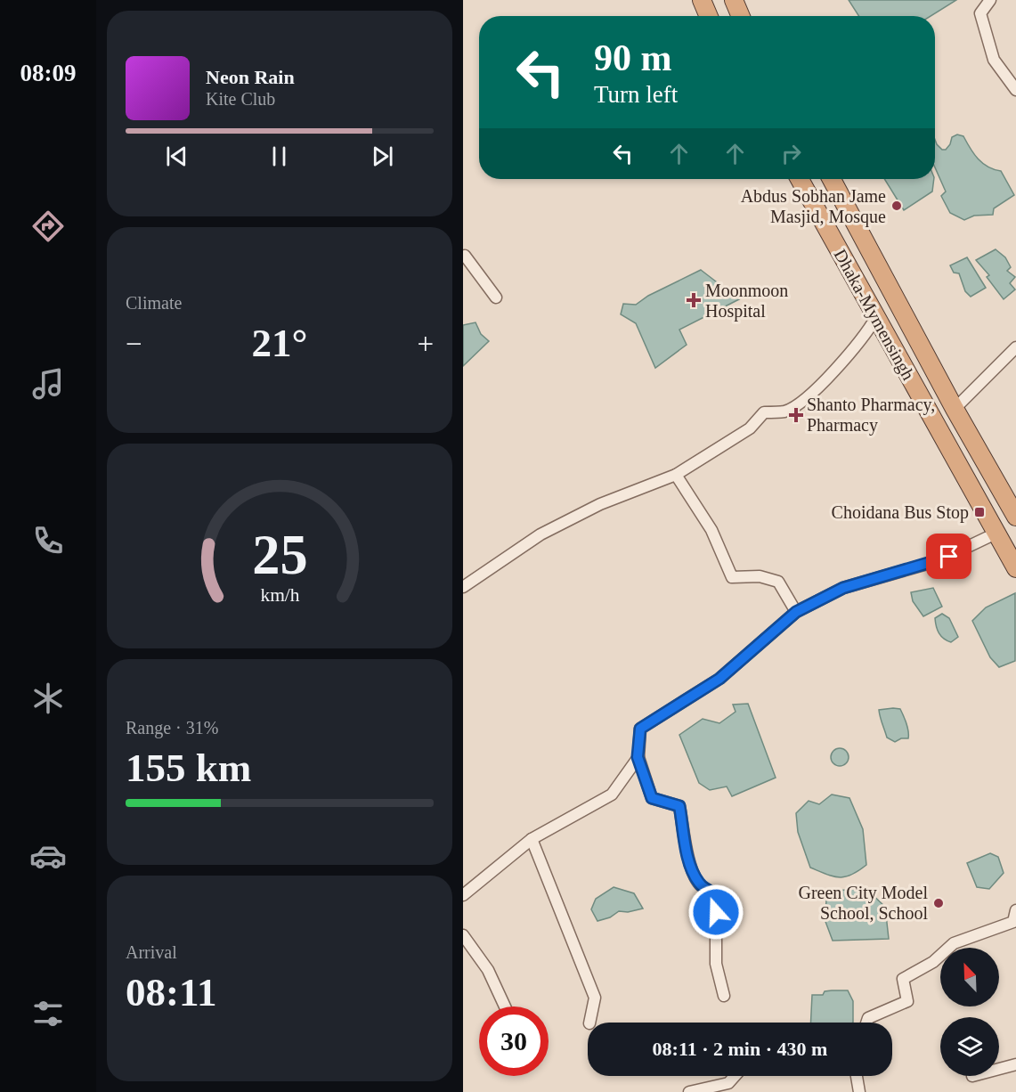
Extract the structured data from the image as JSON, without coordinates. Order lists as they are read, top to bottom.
{
  "streets": {
    "highway": ["Dhaka-Mymensingh"]
  },
  "places": {
    "other": ["Abdus Sobhan Jame Masjid, Mosque", "Green City Model School, School"],
    "health": ["Moonmoon Hospital", "Shanto Pharmacy, Pharmacy"],
    "transit": ["Choidana Bus Stop"]
  },
  "north": "top left",
  "page": {
    "tabs": "08:09",
    "turn": ["90 m", "Turn left"],
    "song": ["Neon Rain", "Kite Club"],
    "tile": [
      "Climate",
      ["Range · 31%", "155 km"],
      ["Arrival", "08:11"]
    ],
    "heat": ["−", "21°", "+"],
    "limit": "30",
    "trip": "08:11 · 2 min · 430 m",
    "gauge": ["25", "km/h"]
  }
}
